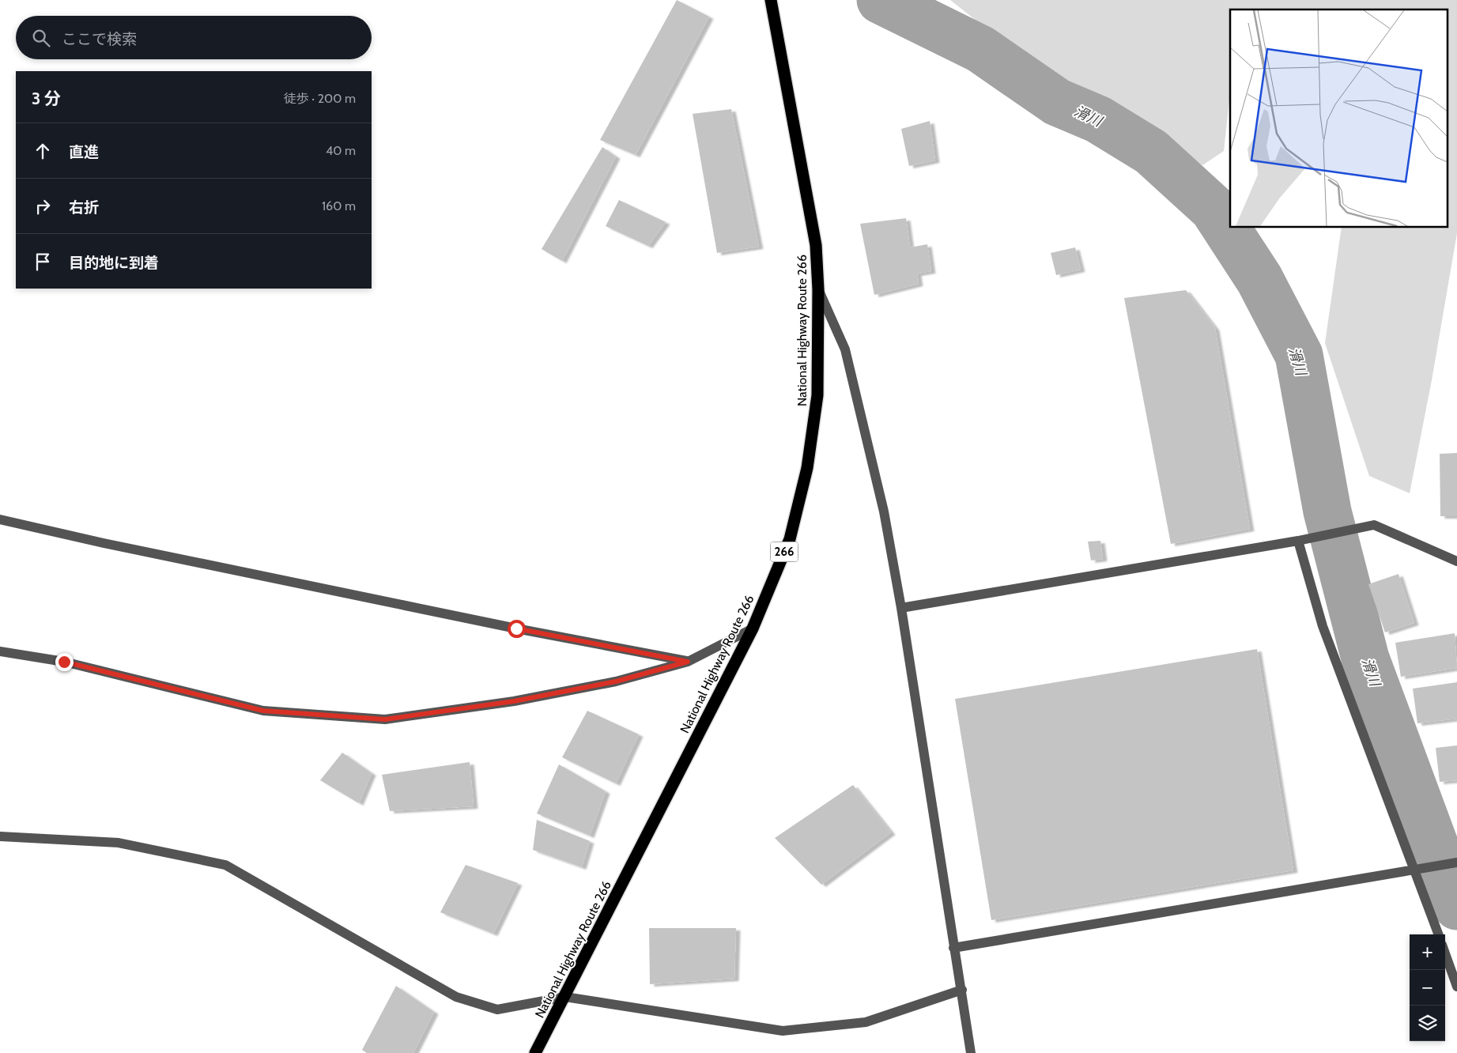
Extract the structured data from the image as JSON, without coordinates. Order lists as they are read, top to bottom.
{
  "streets": {
    "highway": ["National Highway Route 266", "266"]
  },
  "water": ["滑川"],
  "page": {
    "search": "ここで検索",
    "heading": ["3 分", "徒歩 · 200 m"],
    "list": [
      ["直進", "40 m"],
      ["右折", "160 m"],
      "目的地に到着"
    ],
    "map_buttons": ["+", "−"]
  }
}
